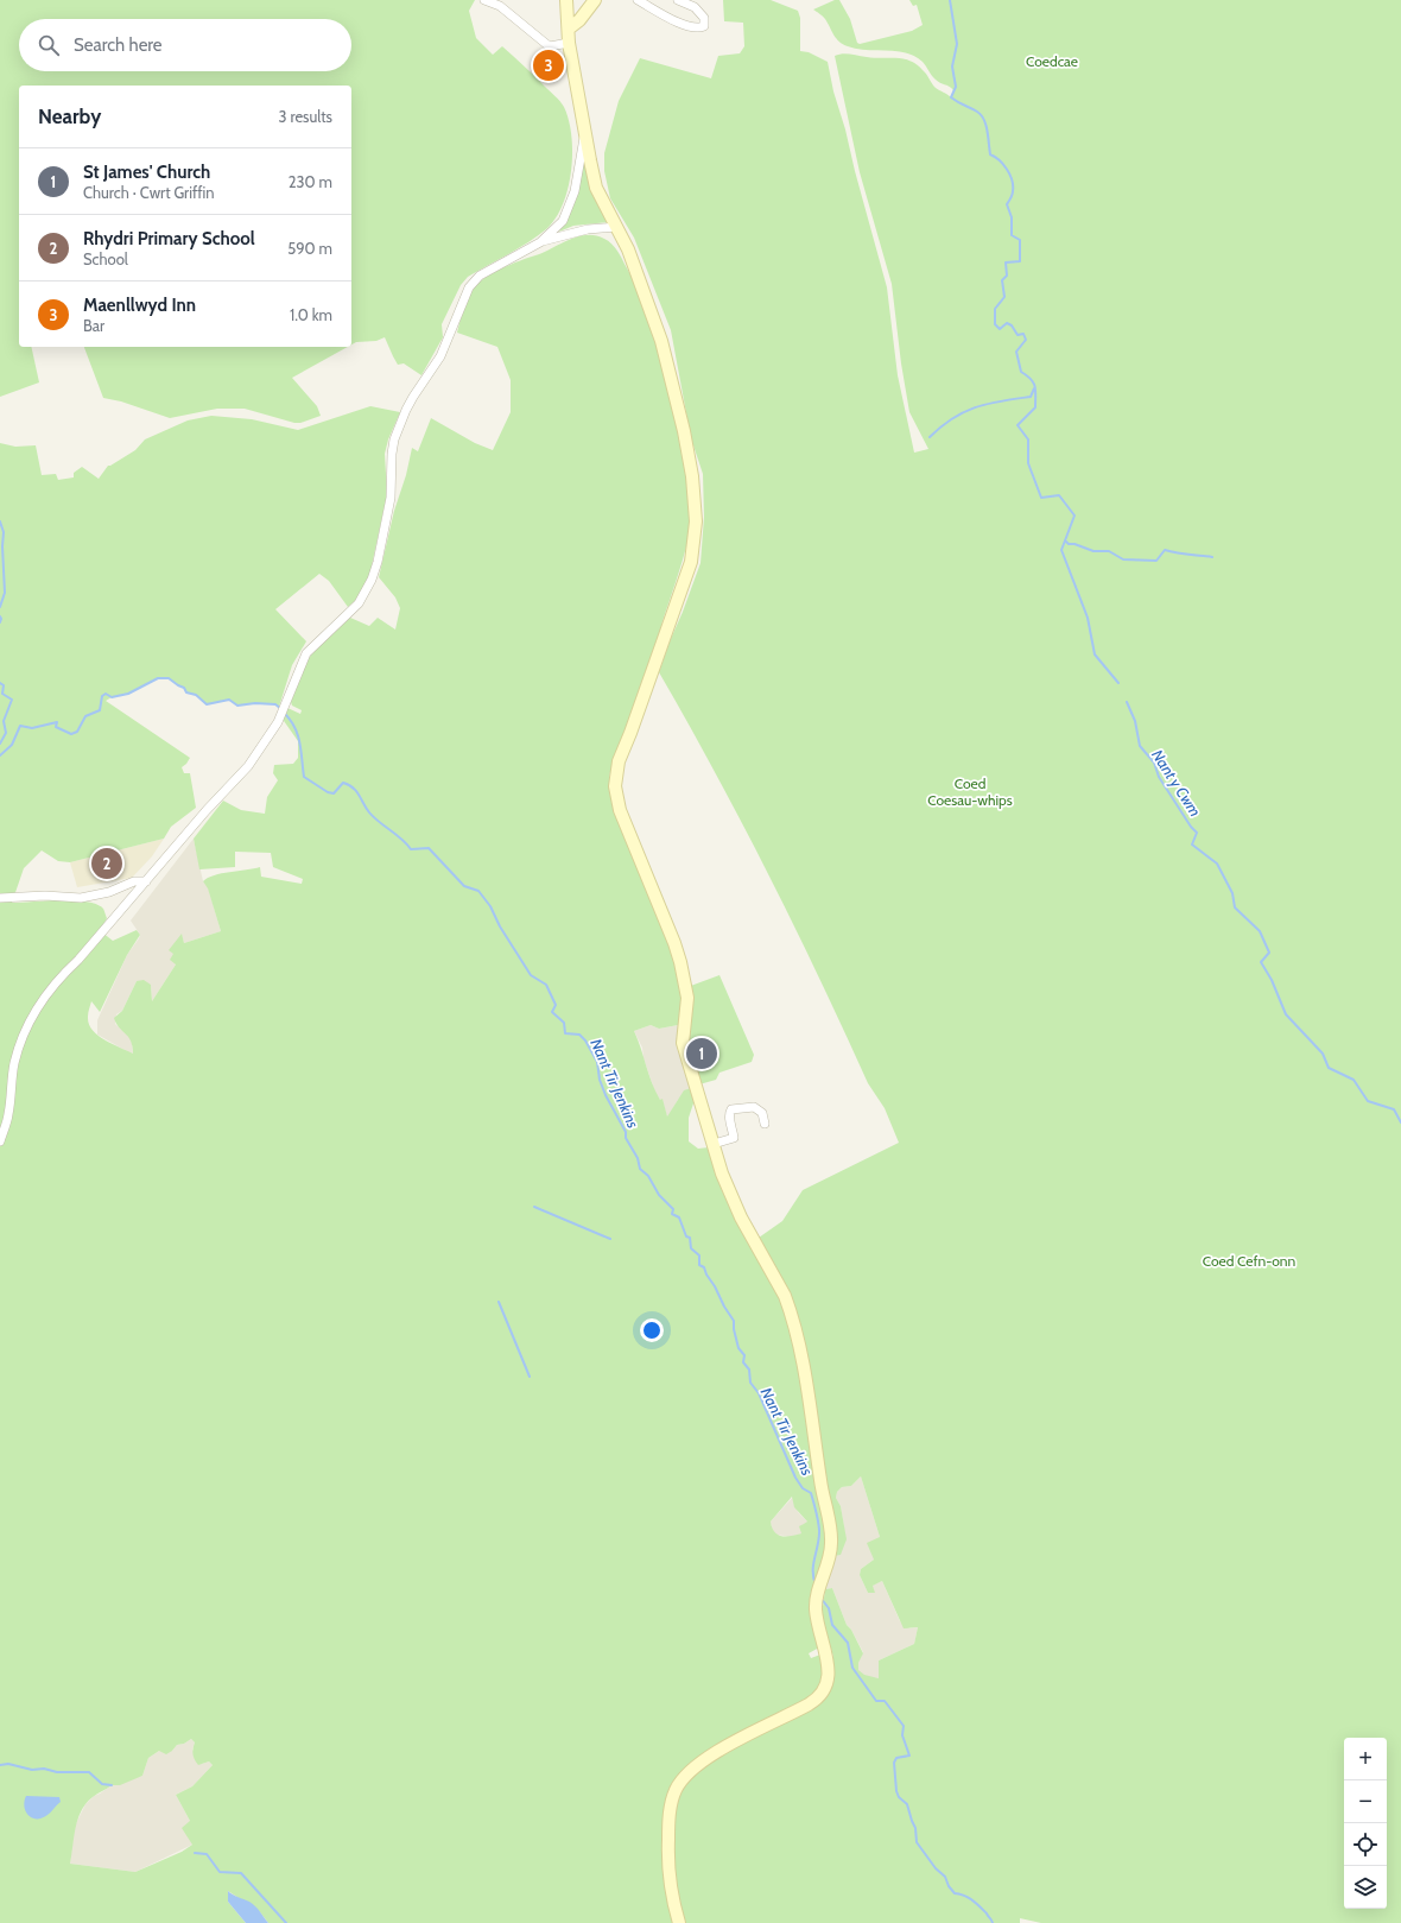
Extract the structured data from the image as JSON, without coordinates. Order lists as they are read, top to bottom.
{
  "water": ["Nant y Cwm", "Nant Tir Jenkins"],
  "parks": ["Coedcae", "Coed Coesau-whips", "Coed Cefn-onn"],
  "page": {
    "search": "Search here",
    "pins": ["3", "2", "1"],
    "heading": ["Nearby", "3 results"],
    "list": [
      {
        "mark": "1",
        "name": "St James' Church",
        "note": "Church · Cwrt Griffin",
        "value": "230 m"
      },
      {
        "mark": "2",
        "name": "Rhydri Primary School",
        "note": "School",
        "value": "590 m"
      },
      {
        "mark": "3",
        "name": "Maenllwyd Inn",
        "note": "Bar",
        "value": "1.0 km"
      }
    ],
    "map_buttons": ["+", "−"]
  }
}
